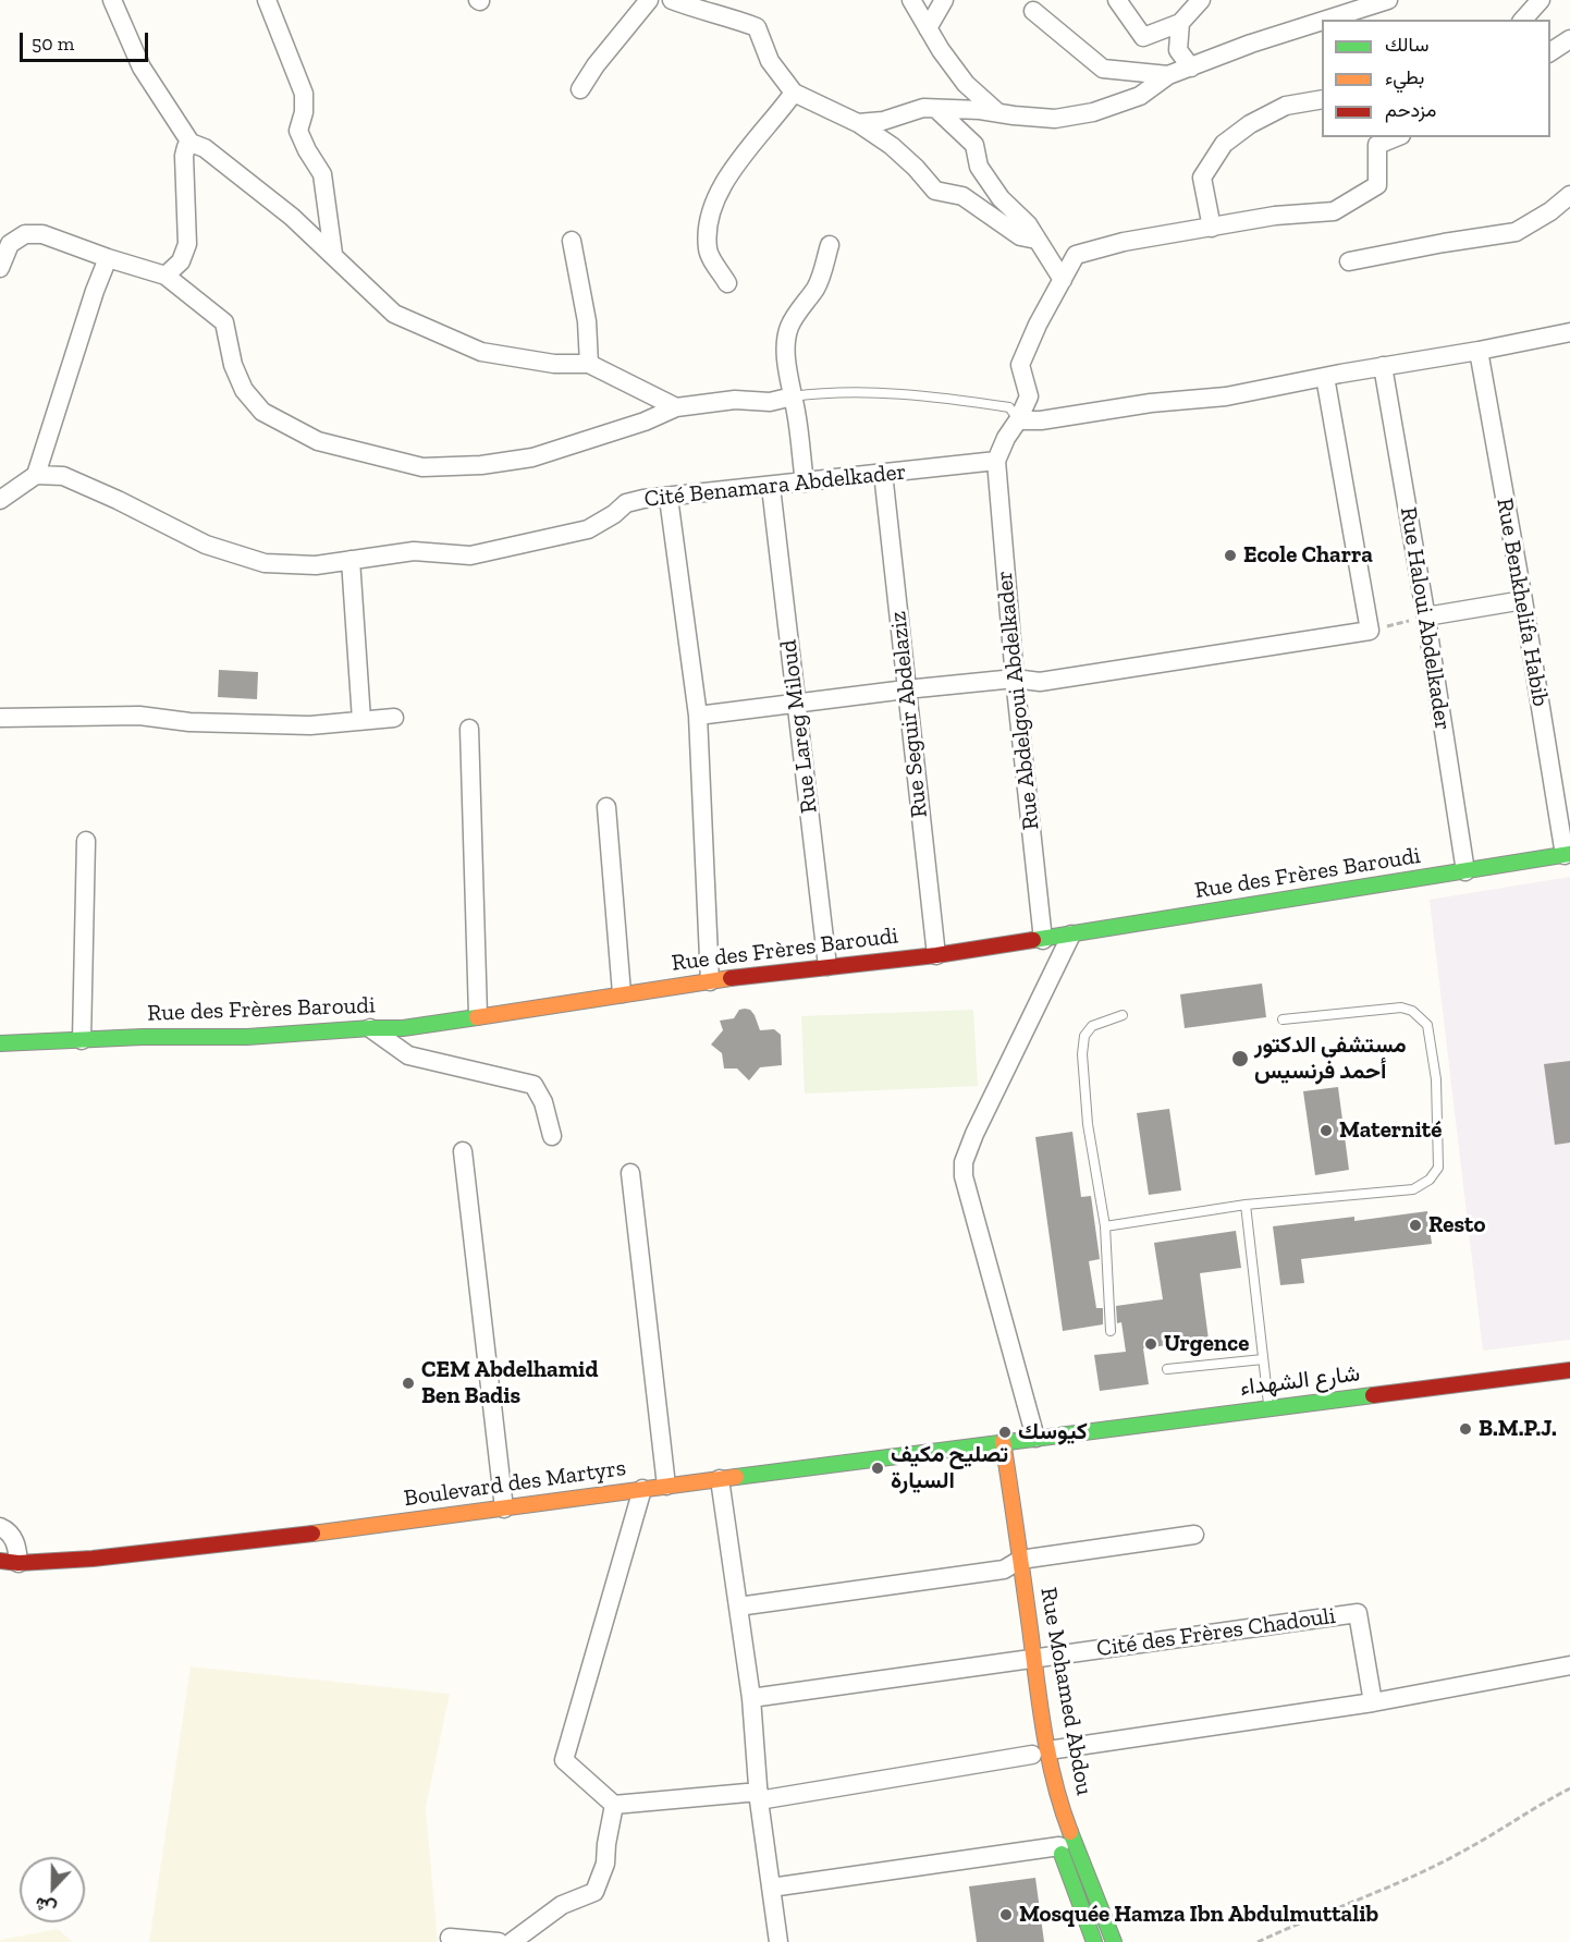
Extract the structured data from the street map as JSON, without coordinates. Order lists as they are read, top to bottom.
{
  "streets": {
    "street": [
      "Cité Benamara Abdelkader",
      "Rue Benkhelifa Habib",
      "Rue Haloui Abdelkader",
      "Rue Abdelgoui Abdelkader",
      "Rue Seguir Abdelaziz",
      "Rue Lareg Miloud",
      "Rue des Frères Baroudi",
      "شارع الشهداء",
      "Boulevard des Martyrs",
      "Cité des Frères Chadouli",
      "Rue Mohamed Abdou"
    ]
  },
  "crossings": [
    ["Cité Benamara Abdelkader", "Rue Abdelgoui Abdelkader"],
    ["Cité Benamara Abdelkader", "Rue Seguir Abdelaziz"],
    ["Cité Benamara Abdelkader", "Rue Lareg Miloud"],
    ["Rue Benkhelifa Habib", "Rue des Frères Baroudi"],
    ["Rue Haloui Abdelkader", "Rue des Frères Baroudi"],
    ["Rue Abdelgoui Abdelkader", "Rue des Frères Baroudi"],
    ["Rue Seguir Abdelaziz", "Rue des Frères Baroudi"],
    ["Rue Lareg Miloud", "Rue des Frères Baroudi"],
    ["شارع الشهداء", "Boulevard des Martyrs"],
    ["Boulevard des Martyrs", "Rue Mohamed Abdou"],
    ["Cité des Frères Chadouli", "Rue Mohamed Abdou"]
  ],
  "places": [
    "Ecole Charra",
    "مستشفى الدكتور أحمد فرنسيس",
    "Maternité",
    "Resto",
    "Urgence",
    "CEM Abdelhamid Ben Badis",
    "B.M.P.J.",
    "كيوسك",
    "تصليح مكيف السيارة",
    "Mosquée Hamza Ibn Abdulmuttalib"
  ],
  "legend": ["سالك", "بطيء", "مزدحم"],
  "scale_bar": "50 m",
  "north": "bottom"
}
